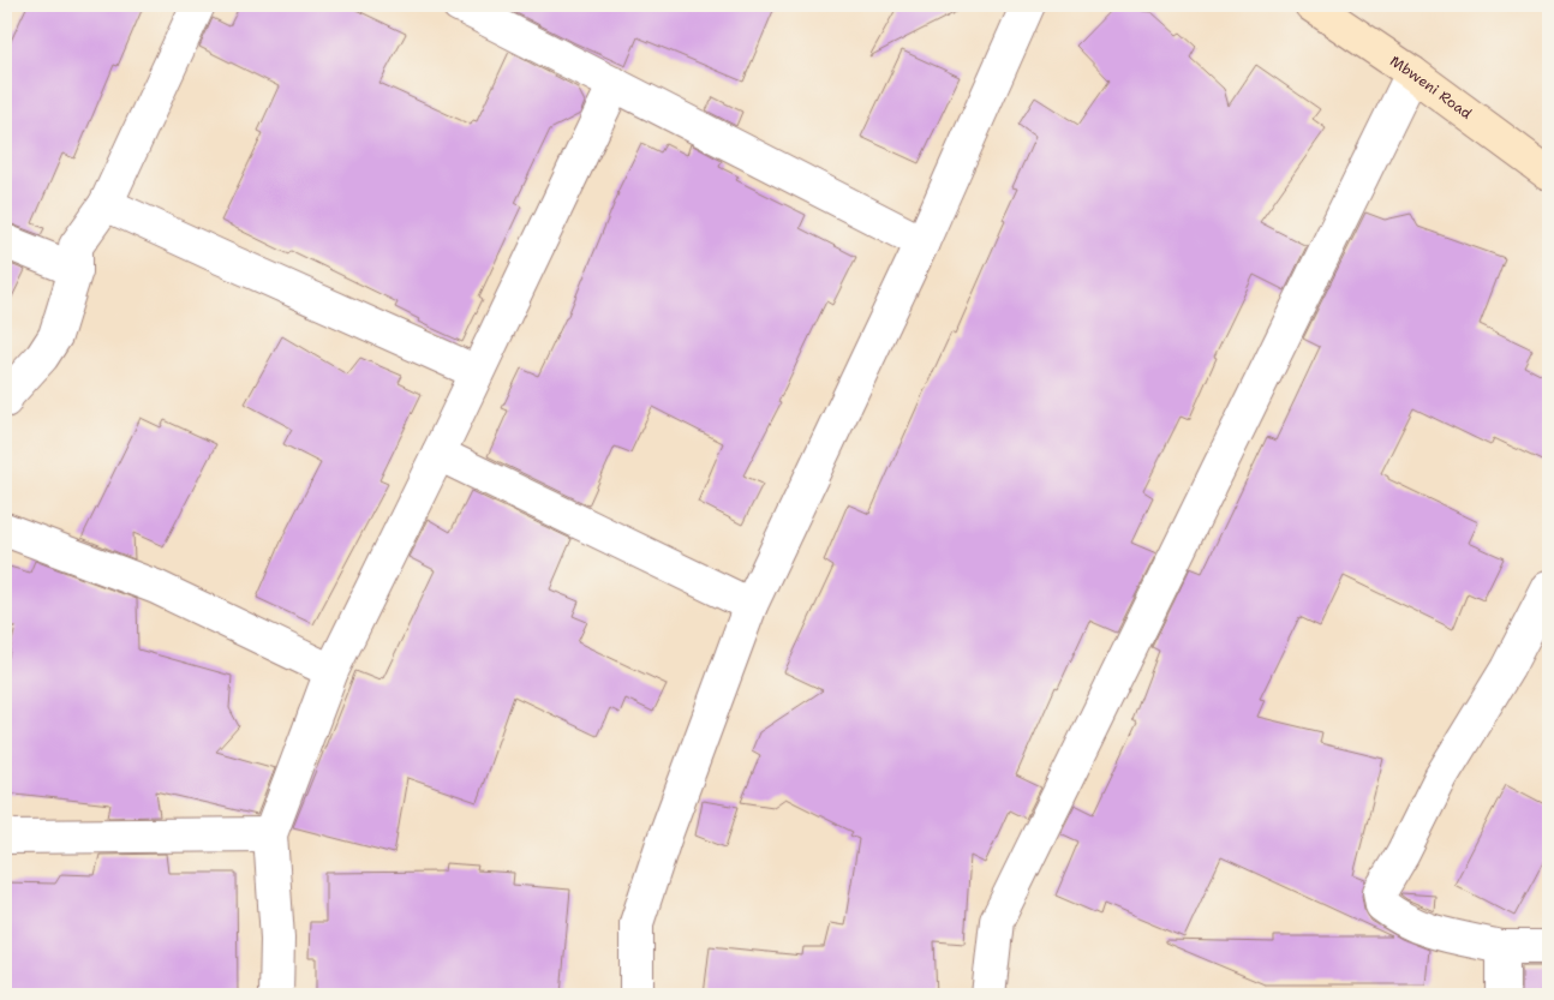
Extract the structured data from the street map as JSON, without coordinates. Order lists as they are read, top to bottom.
{
  "streets": {
    "street": ["Mbweni Road"]
  }
}
